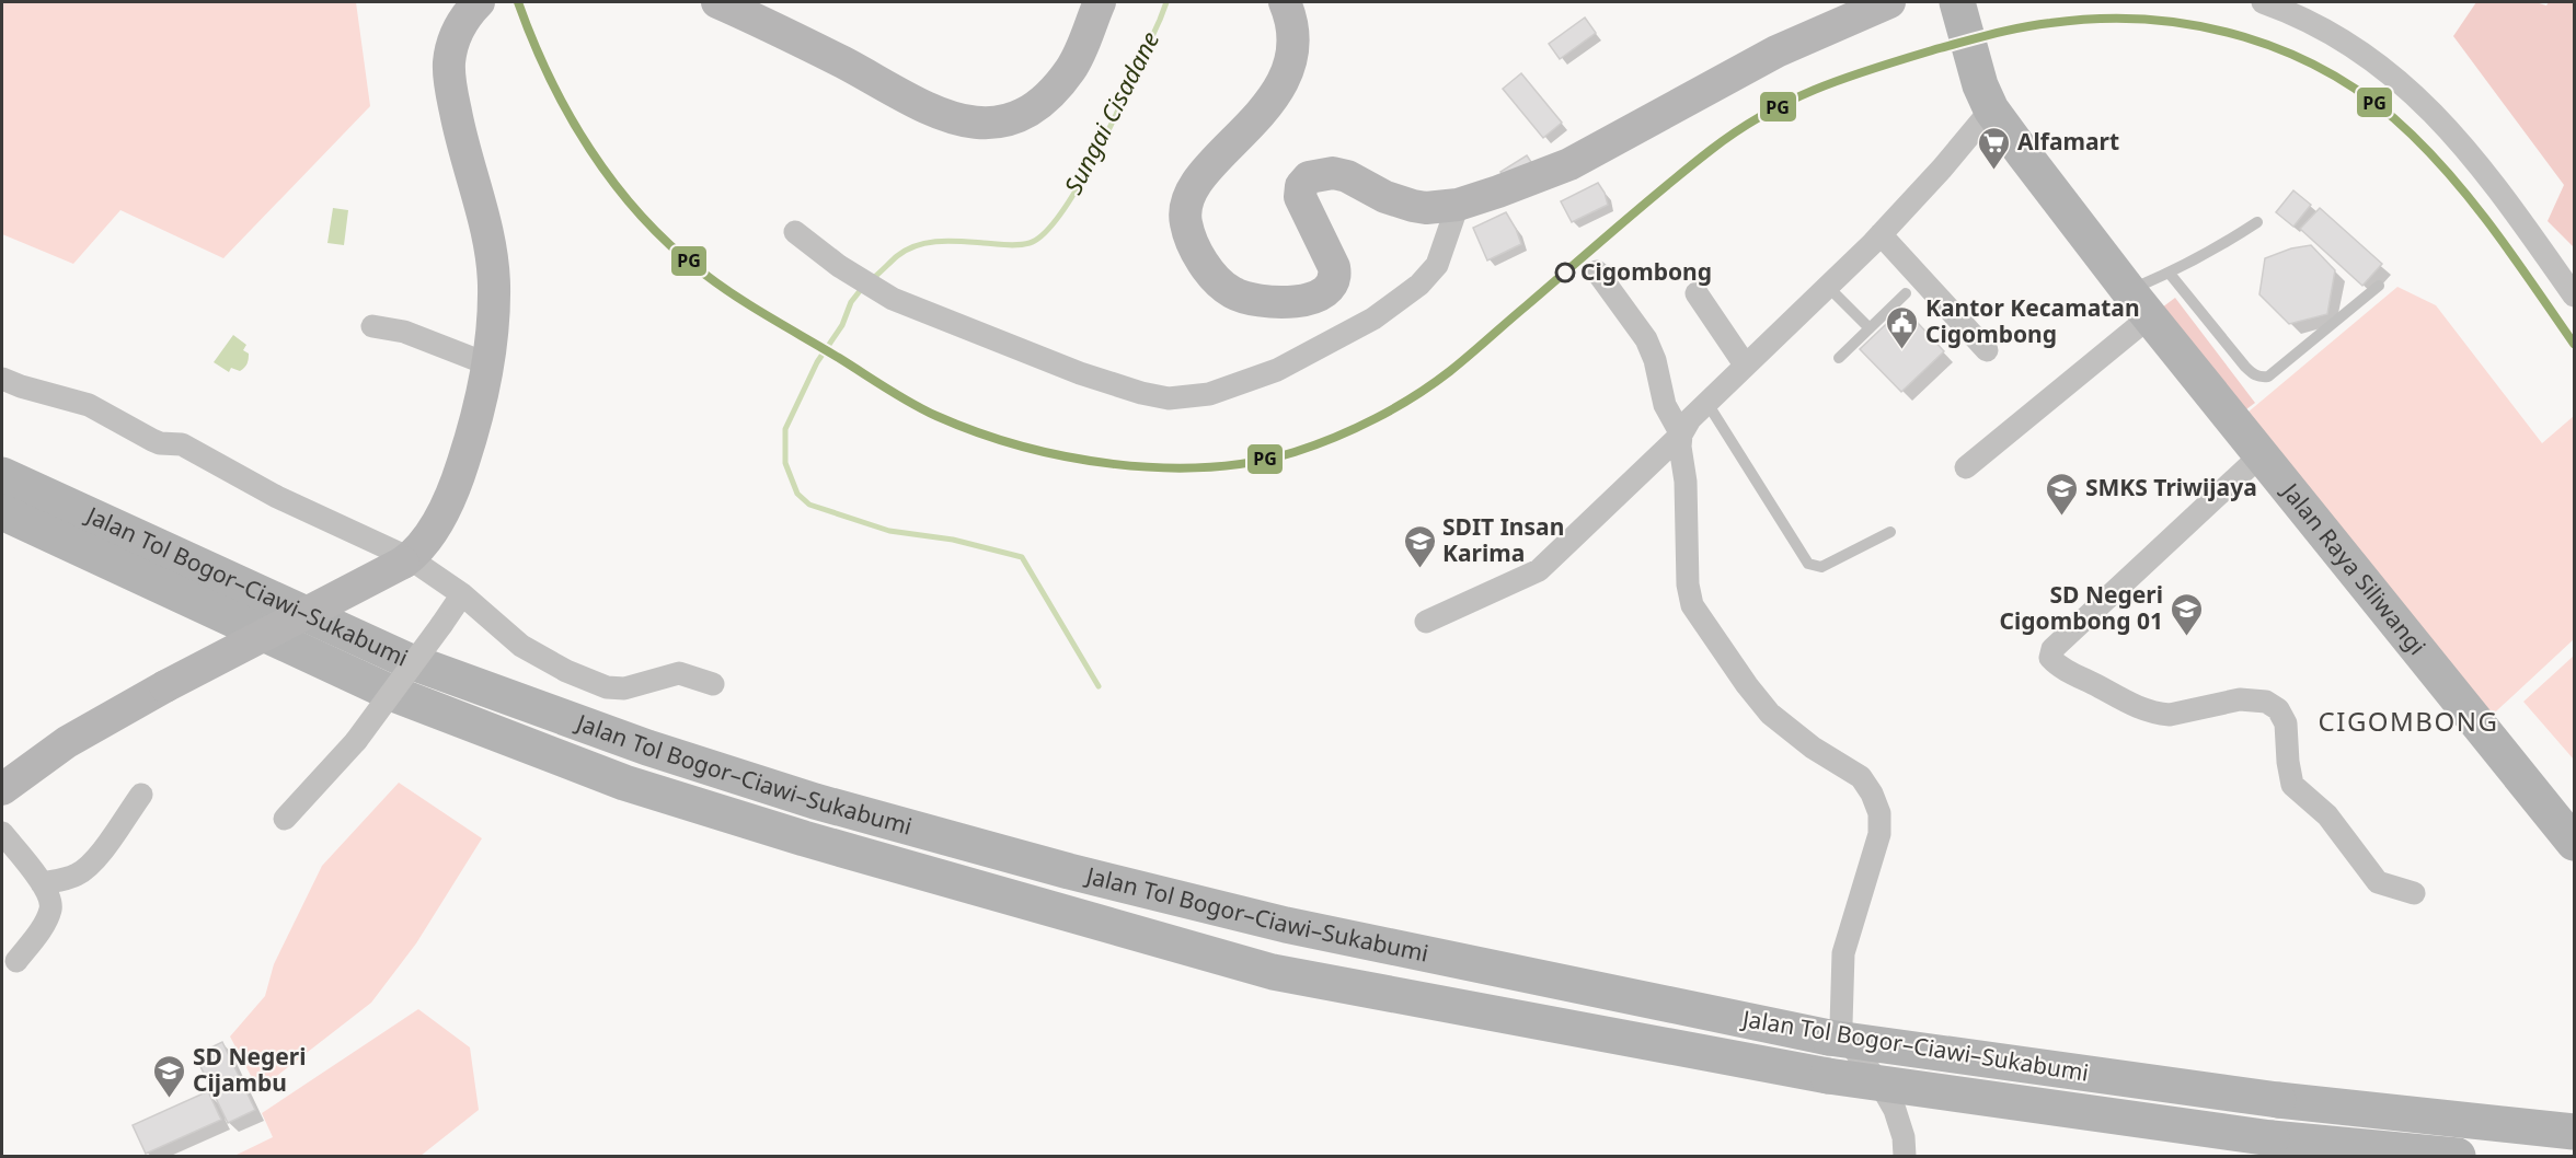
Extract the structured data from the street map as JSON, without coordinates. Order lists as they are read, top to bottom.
{
  "streets": {
    "highway": ["Jalan Raya Siliwangi", "Jalan Tol Bogor–Ciawi–Sukabumi"]
  },
  "districts": ["CIGOMBONG"],
  "water": ["Sungai Cisadane"],
  "places": {
    "supermarket": ["Alfamart"],
    "other": ["Cigombong"],
    "public building": ["Kantor Kecamatan Cigombong"],
    "school or university": [
      "SMKS Triwijaya",
      "SDIT Insan Karima",
      "SD Negeri Cigombong 01",
      "SD Negeri Cijambu"
    ]
  },
  "lines": ["transit line PG"]
}
